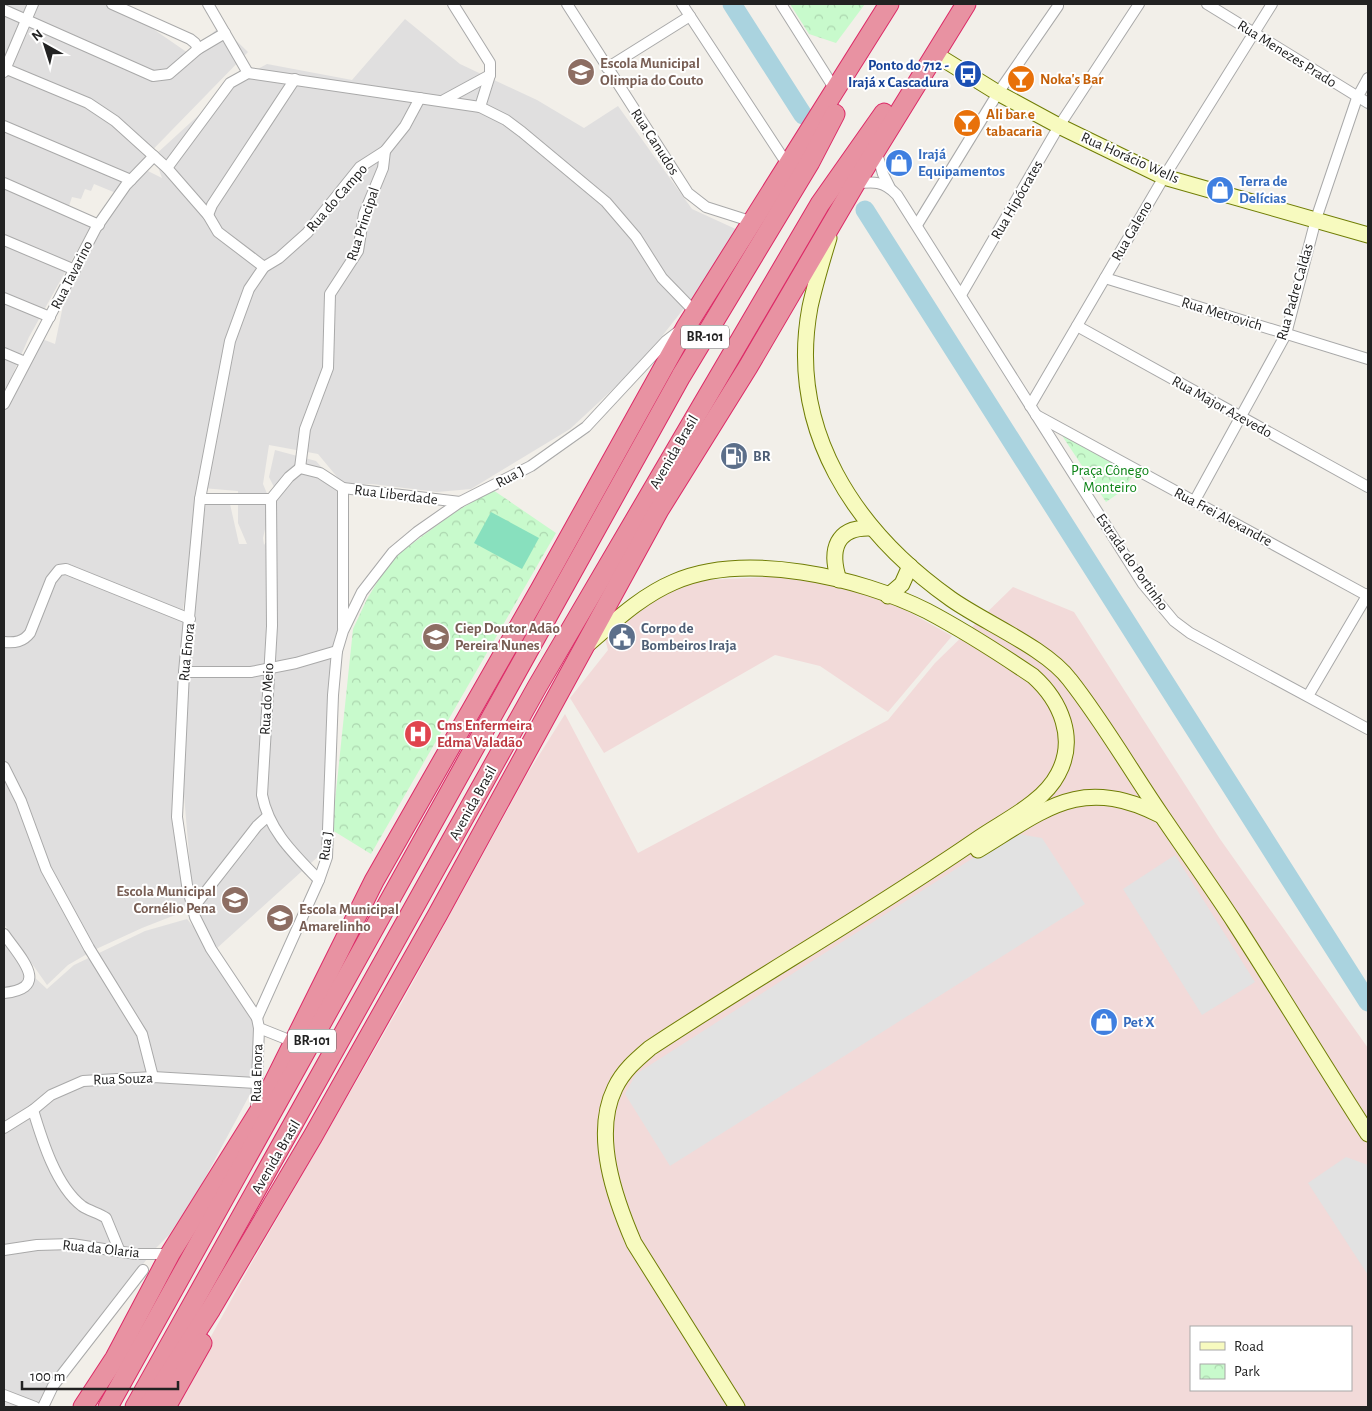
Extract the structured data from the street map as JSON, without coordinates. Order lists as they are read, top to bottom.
{
  "streets": {
    "highway": ["BR-101", "Avenida Brasil"],
    "street": [
      "Rua Menezes Prado",
      "Rua Canudos",
      "Rua Horácio Wells",
      "Rua do Campo",
      "Rua Hipócrates",
      "Rua Principal",
      "Rua Galeno",
      "Rua Tavarino",
      "Rua Padre Caldas",
      "Rua Metrovich",
      "Rua Major Azevedo",
      "Rua J",
      "Rua Liberdade",
      "Rua Frei Alexandre",
      "Estrada do Portinho",
      "Rua Enora",
      "Rua do Meio",
      "Rua Souza",
      "Rua da Olaria"
    ]
  },
  "crossings": [
    ["Rua Menezes Prado", "Rua Galeno"],
    ["Rua Menezes Prado", "Rua Padre Caldas"],
    ["Rua Canudos", "BR-101"],
    ["Rua Horácio Wells", "Rua Hipócrates"],
    ["Rua Horácio Wells", "Rua Galeno"],
    ["Rua Horácio Wells", "Rua Padre Caldas"],
    ["Rua Horácio Wells", "Avenida Brasil"],
    ["Rua do Campo", "Rua Principal"],
    ["Rua do Campo", "Rua Enora"],
    ["Rua Hipócrates", "Estrada do Portinho"],
    ["Rua Principal", "Rua Liberdade"],
    ["Rua Galeno", "Rua Metrovich"],
    ["Rua Galeno", "Rua Major Azevedo"],
    ["Rua Galeno", "Rua Frei Alexandre"],
    ["Rua Galeno", "Estrada do Portinho"],
    ["Rua Padre Caldas", "Rua Metrovich"],
    ["Rua Padre Caldas", "Rua Major Azevedo"],
    ["Rua Padre Caldas", "Rua Frei Alexandre"],
    ["BR-101", "Rua J"],
    ["BR-101", "Rua Enora"],
    ["BR-101", "Rua da Olaria"],
    ["Avenida Brasil", "Estrada do Portinho"],
    ["Rua J", "Rua Liberdade"],
    ["Rua J", "Rua Enora"],
    ["Rua J", "Rua do Meio"],
    ["Rua Frei Alexandre", "Estrada do Portinho"],
    ["Rua Enora", "Rua Souza"]
  ],
  "parks": ["Praça Cônego Monteiro"],
  "places": {
    "school or university": [
      "Escola Municipal Olimpia do Couto",
      "Ciep Doutor Adão Pereira Nunes",
      "Escola Municipal Cornélio Pena",
      "Escola Municipal Amarelinho"
    ],
    "bus stop": ["Ponto do 712 - Irajá x Cascadura"],
    "bar": ["Noka's Bar", "Ali bar e tabacaria"],
    "shop": ["Irajá Equipamentos", "Terra de Delícias", "Pet X"],
    "fuel station": ["BR"],
    "public building": ["Corpo de Bombeiros Iraja"],
    "hospital": ["Cms Enfermeira Edma Valadão"]
  },
  "legend": ["Road", "Park"],
  "scale_bar": "100 m",
  "north": "top left"
}
